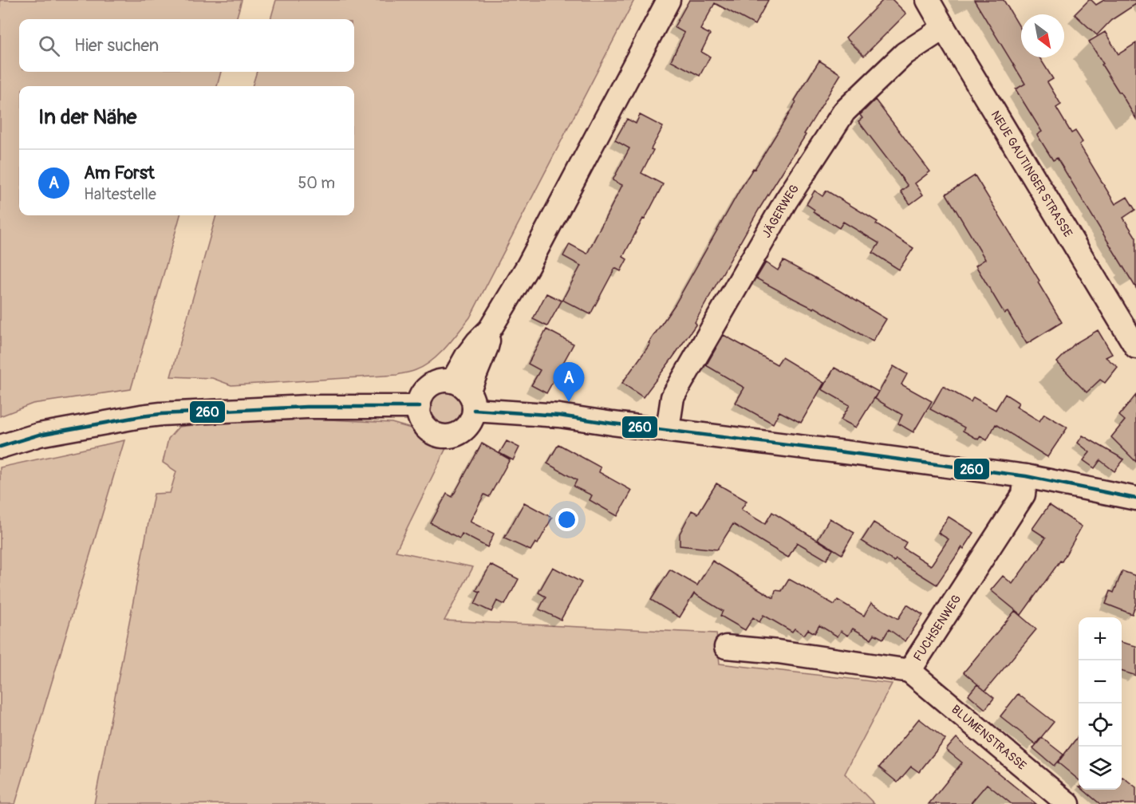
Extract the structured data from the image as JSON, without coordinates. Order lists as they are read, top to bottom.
{
  "streets": {
    "street": [
      "NEUE GAUTINGER STRASSE",
      "JÄGERWEG",
      "FUCHSENWEG",
      "BLUMENSTRASSE"
    ]
  },
  "crossings": [
    ["NEUE GAUTINGER STRASSE", "JÄGERWEG"],
    ["FUCHSENWEG", "BLUMENSTRASSE"]
  ],
  "lines": ["transit line 260"],
  "north": "bottom right",
  "page": {
    "search": "Hier suchen",
    "heading": "In der Nähe",
    "list": [
      {
        "mark": "A",
        "name": "Am Forst",
        "note": "Haltestelle",
        "value": "50 m"
      }
    ],
    "pins": "A",
    "map_buttons": ["+", "−"]
  }
}
